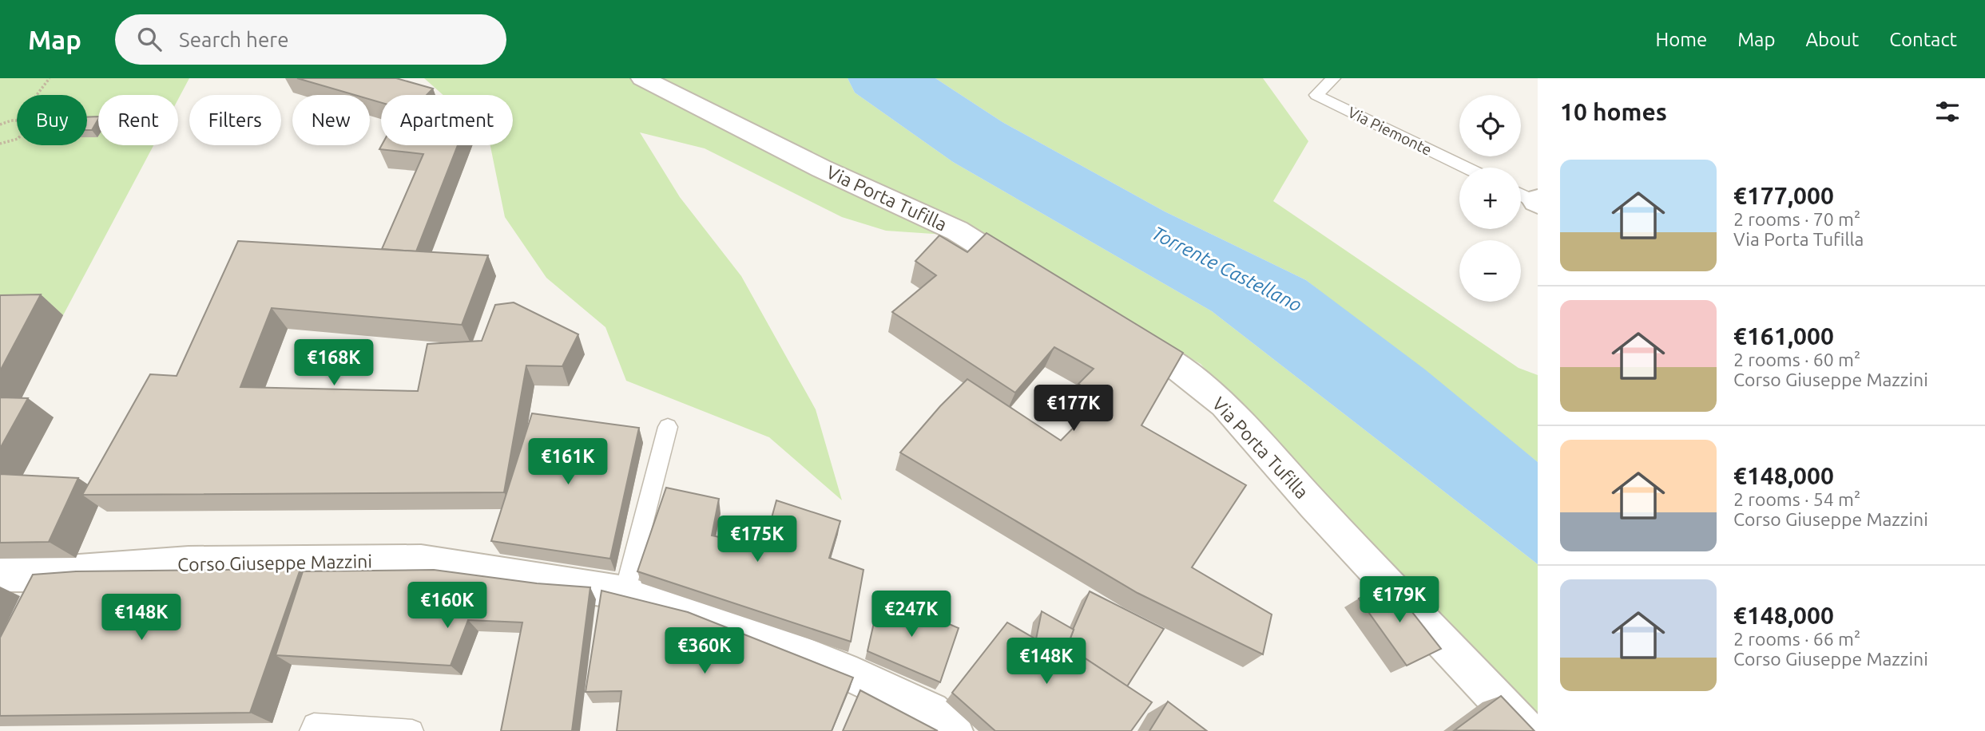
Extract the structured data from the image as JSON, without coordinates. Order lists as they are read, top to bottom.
{
  "streets": {
    "street": ["Via Porta Tufilla", "Corso Giuseppe Mazzini"],
    "lane": ["Via Piemonte"]
  },
  "water": ["Torrente Castellano"],
  "page": {
    "header": "Map",
    "search": "Search here",
    "nav": [
      "Home",
      "Map",
      "About",
      "Contact"
    ],
    "heading": "10 homes",
    "map_buttons": ["+", "−"],
    "chip": [
      "Buy",
      "Rent",
      "Filters",
      "New",
      "Apartment"
    ],
    "list": [
      {
        "name": "€177,000",
        "note": "2 rooms · 70 m² · Via Porta Tufilla"
      },
      {
        "name": "€161,000",
        "note": "2 rooms · 60 m² · Corso Giuseppe Mazzini"
      },
      {
        "name": "€148,000",
        "note": "2 rooms · 54 m² · Corso Giuseppe Mazzini"
      },
      {
        "name": "€148,000",
        "note": "2 rooms · 66 m² · Corso Giuseppe Mazzini"
      }
    ],
    "price": [
      "€168K",
      "€177K",
      "€161K",
      "€175K",
      "€179K",
      "€160K",
      "€247K",
      "€148K",
      "€360K",
      "€148K"
    ]
  }
}
